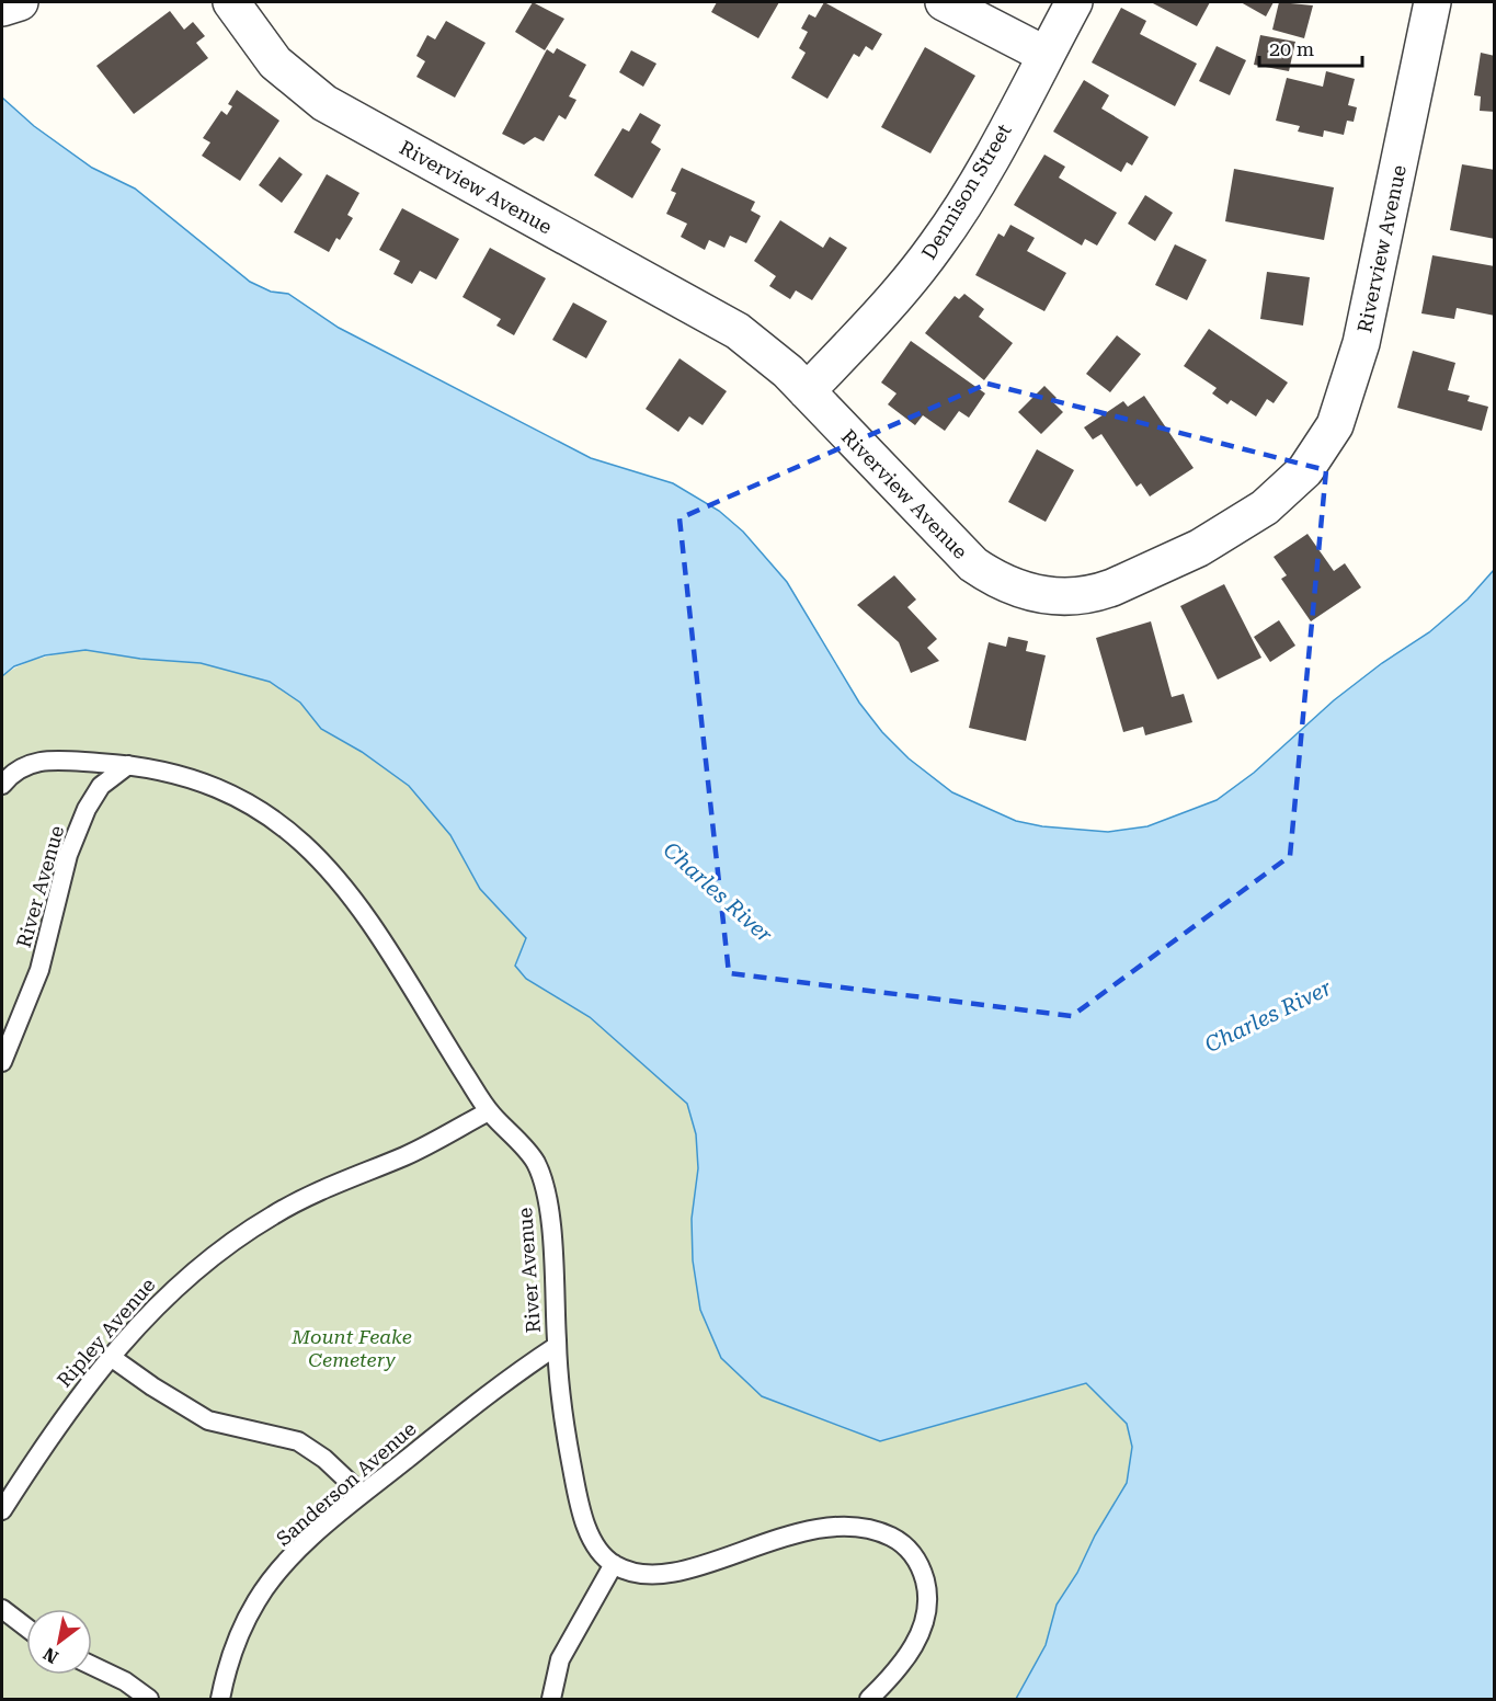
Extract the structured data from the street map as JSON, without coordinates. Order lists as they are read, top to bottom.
{
  "streets": {
    "street": ["Riverview Avenue", "Dennison Street"],
    "lane": ["River Avenue", "Ripley Avenue", "Sanderson Avenue"]
  },
  "crossings": [
    ["Riverview Avenue", "Dennison Street"],
    ["River Avenue", "Ripley Avenue"],
    ["River Avenue", "Sanderson Avenue"]
  ],
  "water": ["Charles River"],
  "parks": ["Mount Feake Cemetery"],
  "scale_bar": "20 m",
  "north": "bottom left"
}
